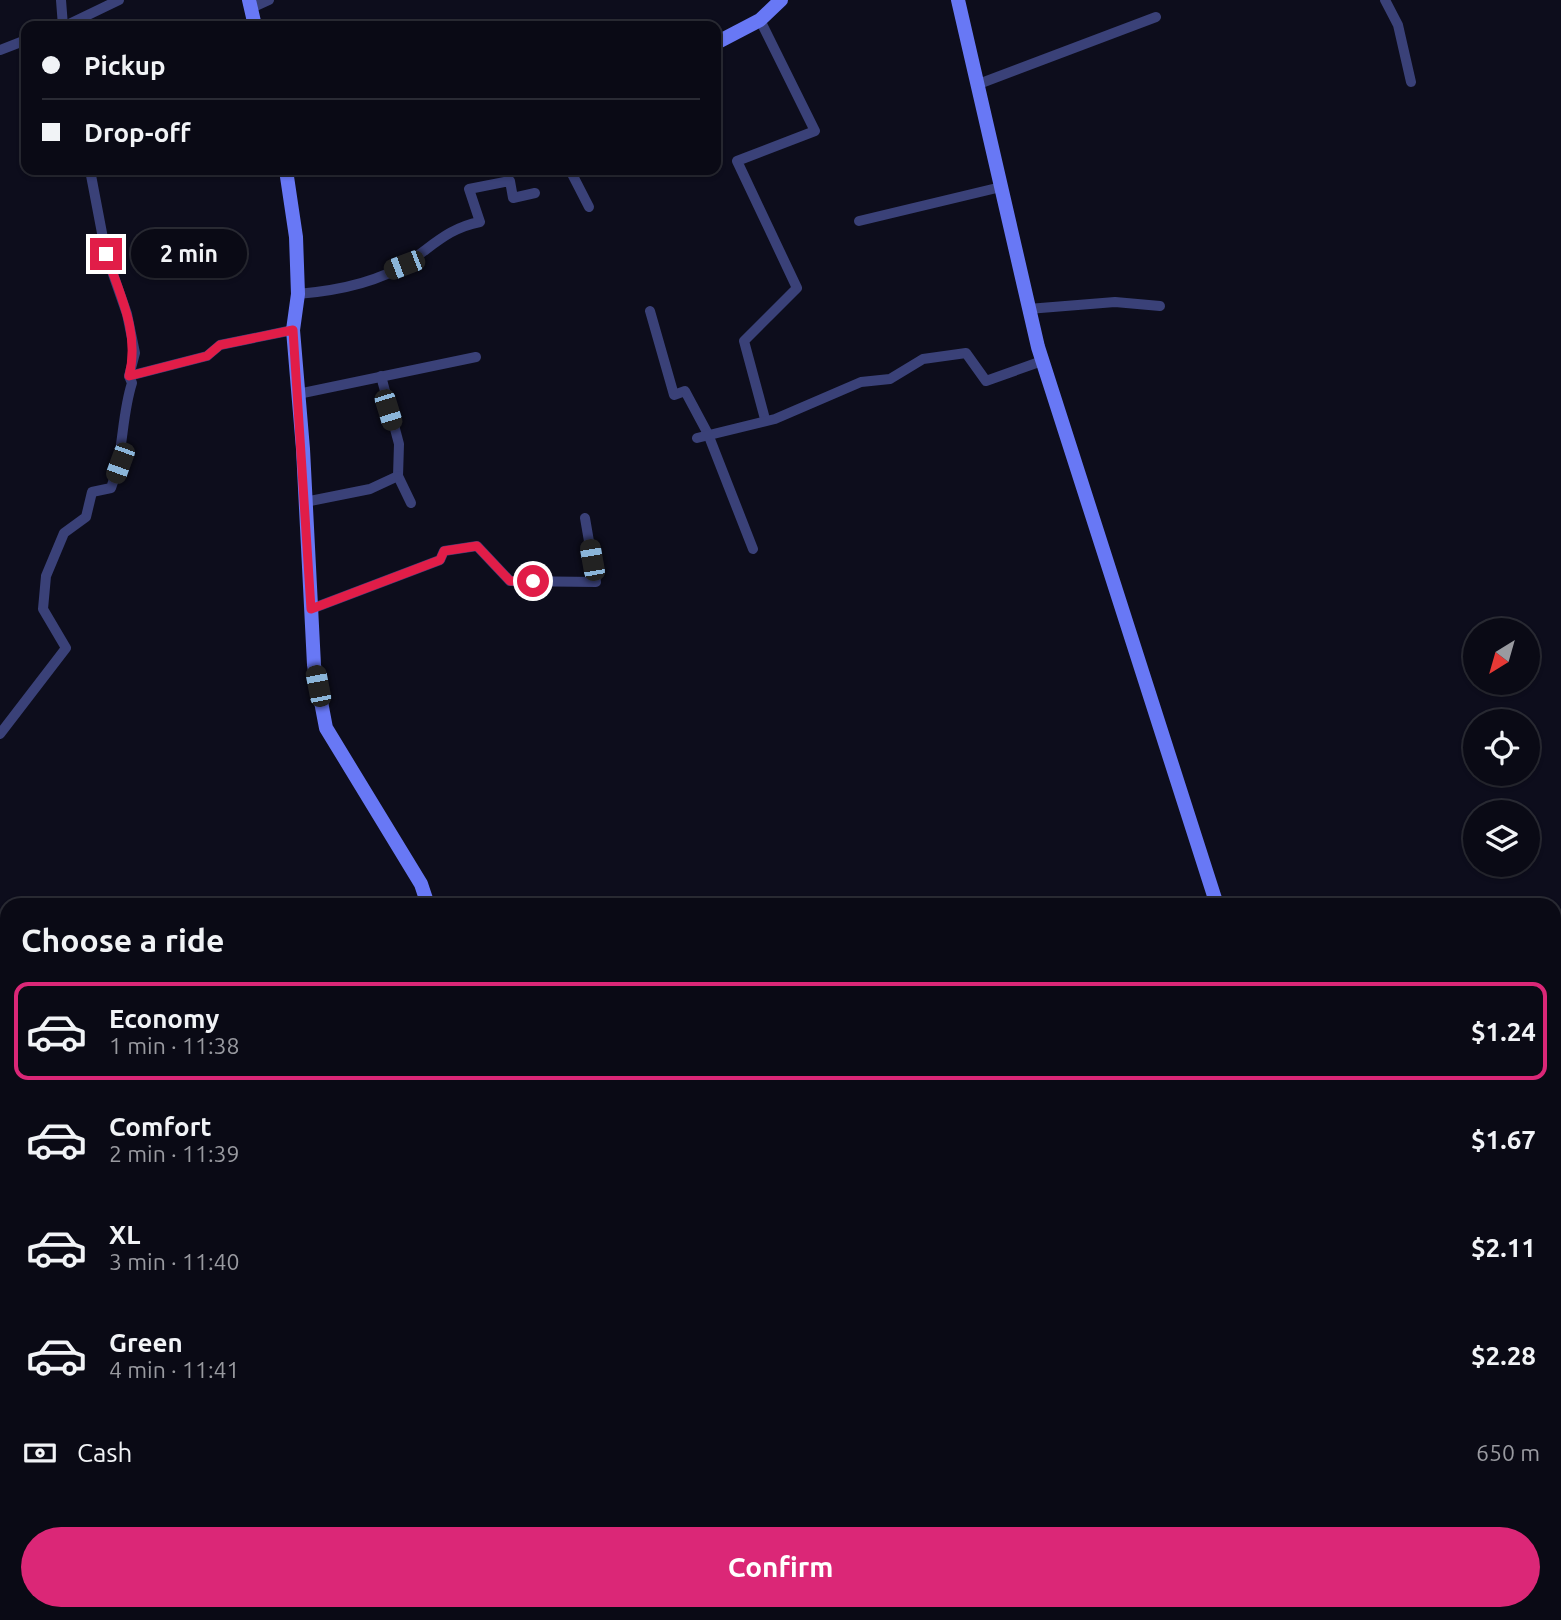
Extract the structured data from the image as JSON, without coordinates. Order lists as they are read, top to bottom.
{
  "north": "bottom left",
  "page": {
    "banner": ["Pickup", "Drop-off"],
    "bubble": "2 min",
    "heading": "Choose a ride",
    "list": [
      {
        "name": "Economy",
        "note": "1 min · 11:38",
        "value": "$1.24"
      },
      {
        "name": "Comfort",
        "note": "2 min · 11:39",
        "value": "$1.67"
      },
      {
        "name": "XL",
        "note": "3 min · 11:40",
        "value": "$2.11"
      },
      {
        "name": "Green",
        "note": "4 min · 11:41",
        "value": "$2.28"
      }
    ],
    "pay": ["Cash", "650 m"],
    "buttons": "Confirm"
  }
}
